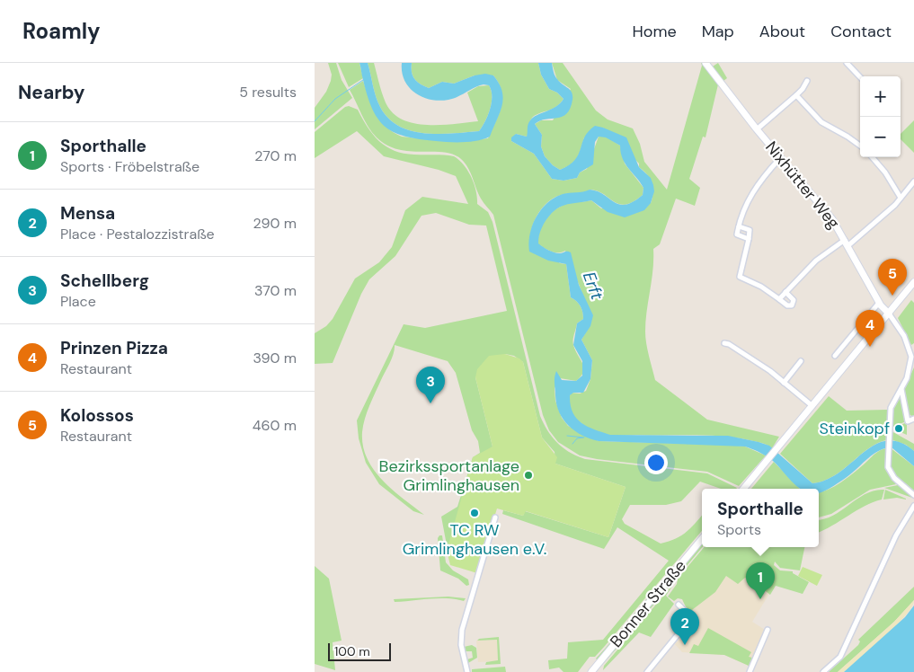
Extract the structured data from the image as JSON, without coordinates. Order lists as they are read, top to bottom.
{
  "streets": {
    "main road": ["Nixhütter Weg", "Bonner Straße"]
  },
  "water": ["Erft"],
  "places": ["Steinkopf", "Bezirkssportanlage Grimlinghausen", "TC RW Grimlinghausen e.V."],
  "scale_bar": "100 m",
  "page": {
    "header": "Roamly",
    "nav": [
      "Home",
      "Map",
      "About",
      "Contact"
    ],
    "heading": ["Nearby", "5 results"],
    "map_buttons": ["+", "−"],
    "list": [
      {
        "mark": "1",
        "name": "Sporthalle",
        "note": "Sports · Fröbelstraße",
        "value": "270 m"
      },
      {
        "mark": "2",
        "name": "Mensa",
        "note": "Place · Pestalozzistraße",
        "value": "290 m"
      },
      {
        "mark": "3",
        "name": "Schellberg",
        "note": "Place",
        "value": "370 m"
      },
      {
        "mark": "4",
        "name": "Prinzen Pizza",
        "note": "Restaurant",
        "value": "390 m"
      },
      {
        "mark": "5",
        "name": "Kolossos",
        "note": "Restaurant",
        "value": "460 m"
      }
    ],
    "pins": [
      "5",
      "4",
      "3",
      "1",
      "2"
    ],
    "popup": ["Sporthalle", "Sports"],
    "scale": "100 m"
  }
}
